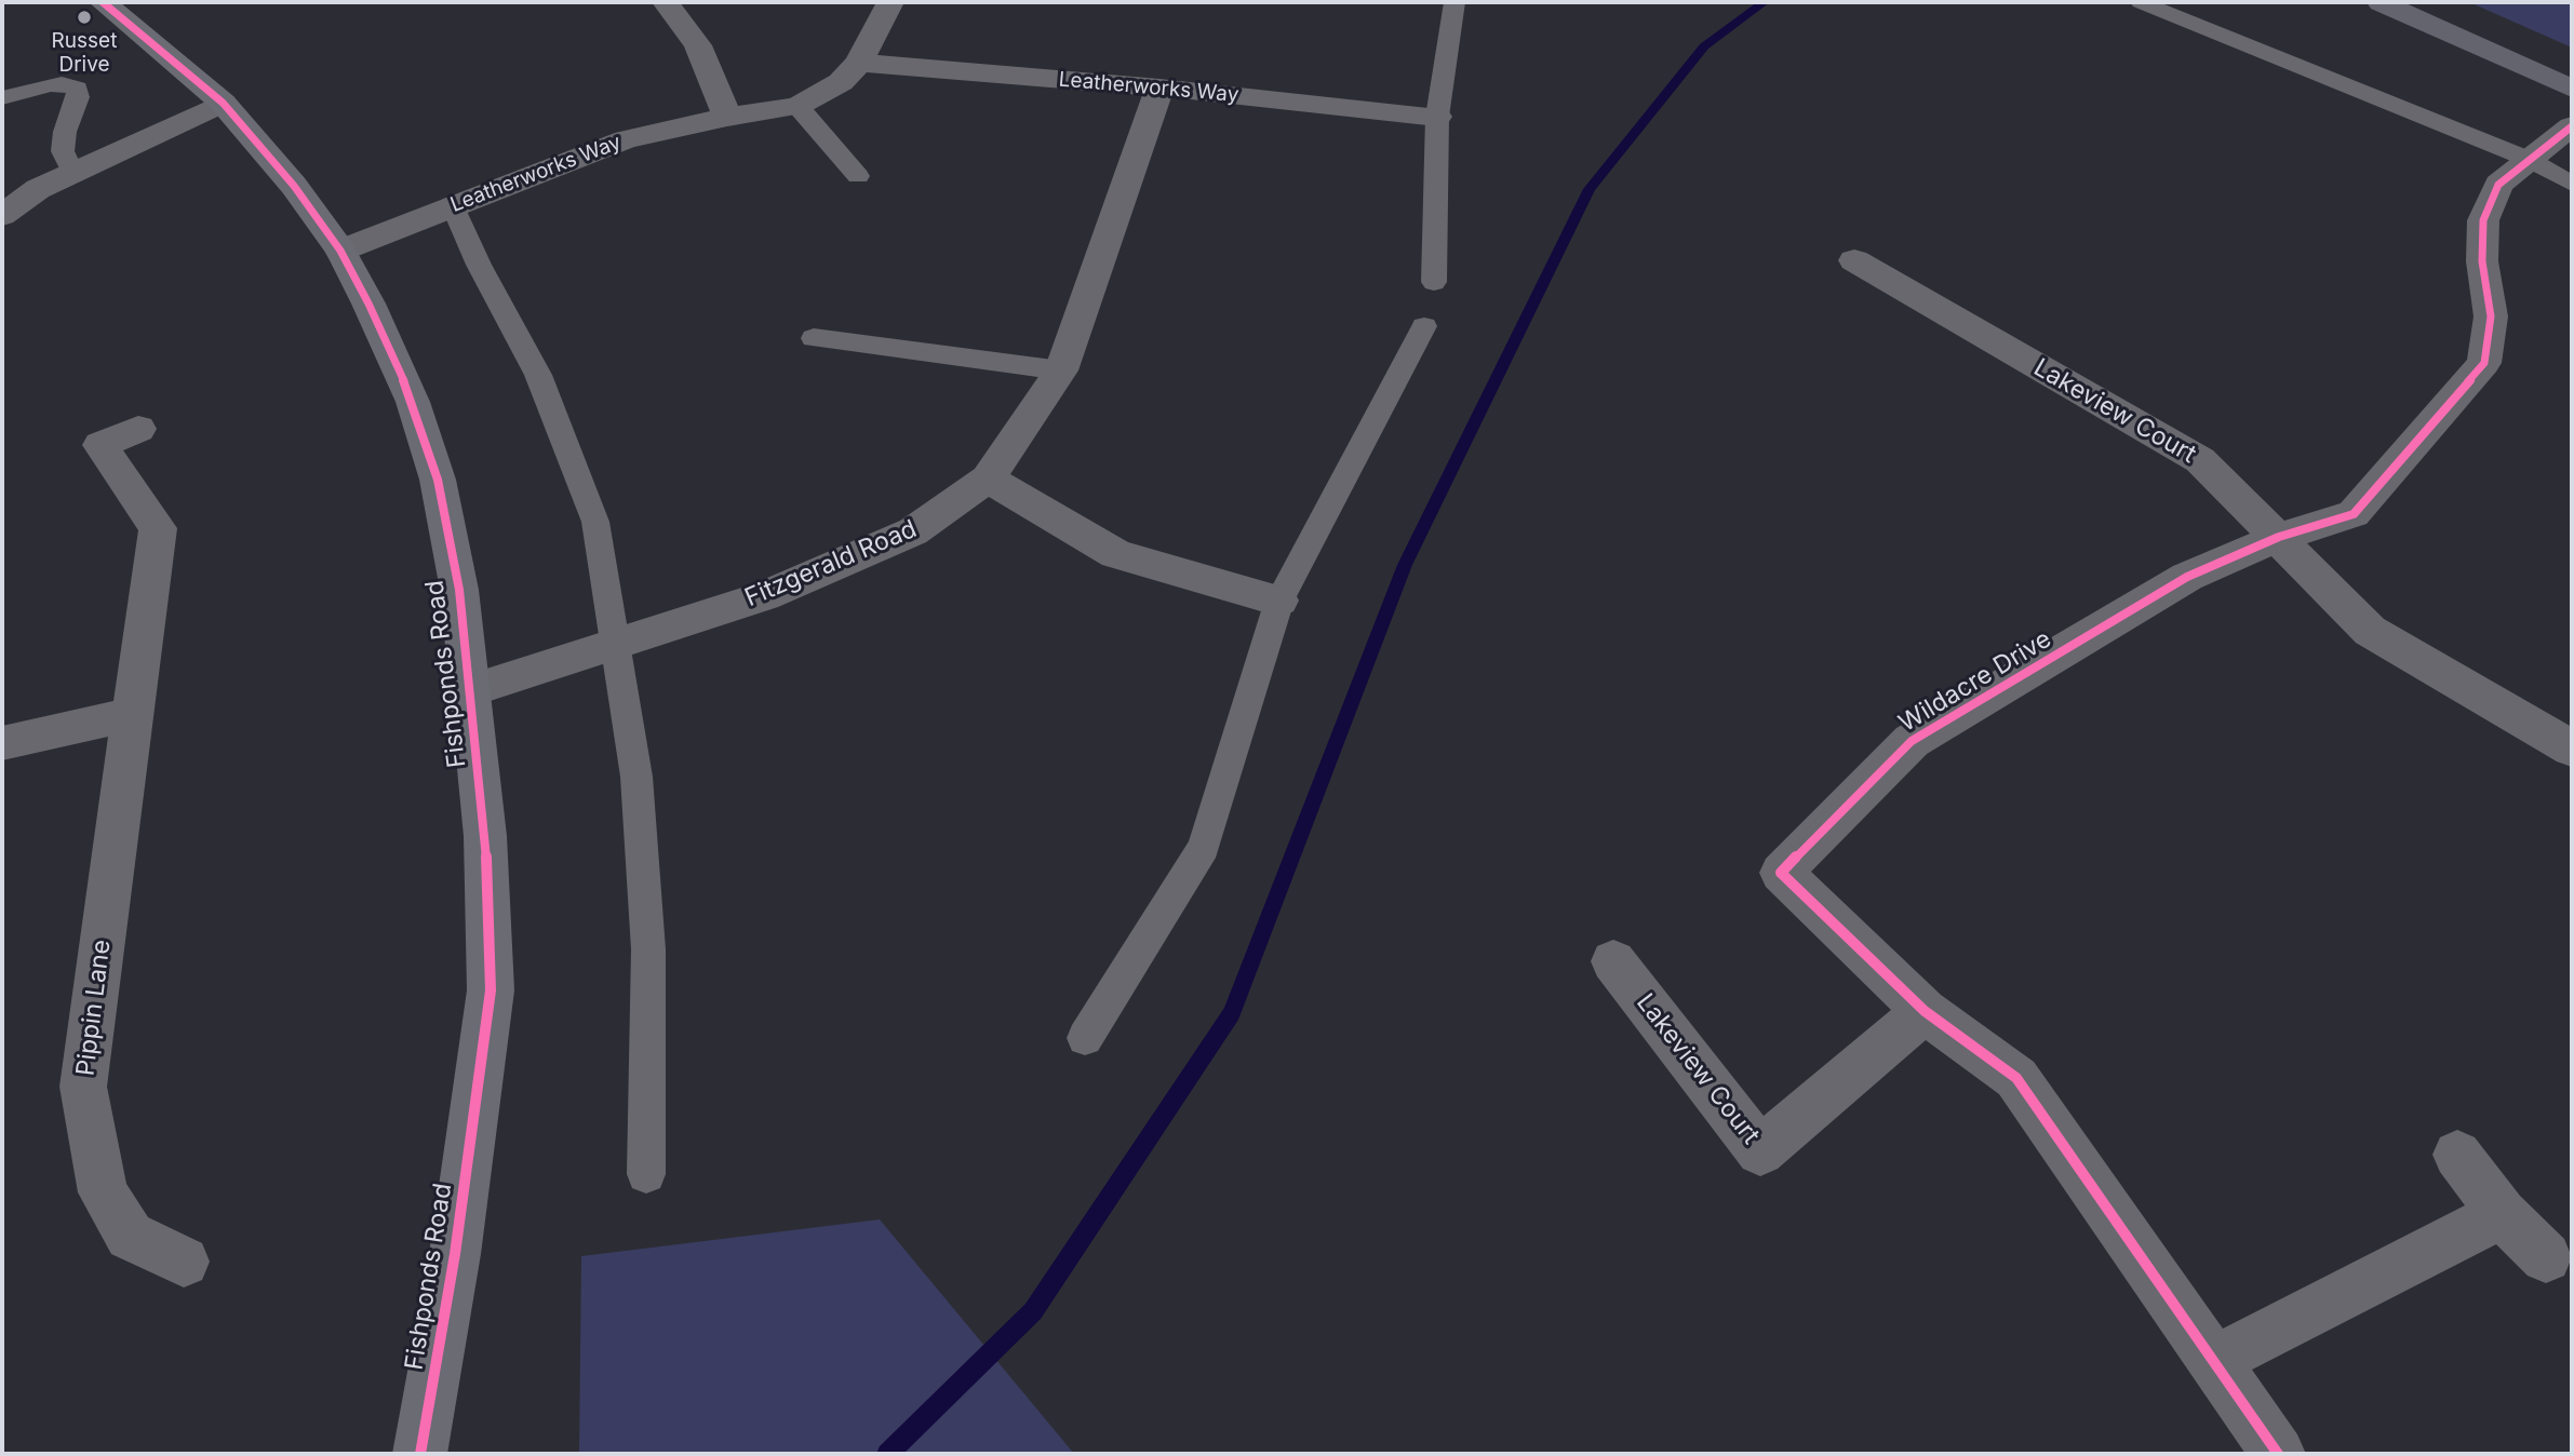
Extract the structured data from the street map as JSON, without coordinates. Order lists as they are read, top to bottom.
{
  "streets": {
    "street": [
      "Leatherworks Way",
      "Lakeview Court",
      "Fitzgerald Road",
      "Fishponds Road",
      "Wildacre Drive",
      "Pippin Lane"
    ]
  },
  "crossings": [
    ["Leatherworks Way", "Fitzgerald Road"],
    ["Leatherworks Way", "Fishponds Road"],
    ["Lakeview Court", "Wildacre Drive"],
    ["Fitzgerald Road", "Fishponds Road"]
  ],
  "places": ["Russet Drive"]
}
